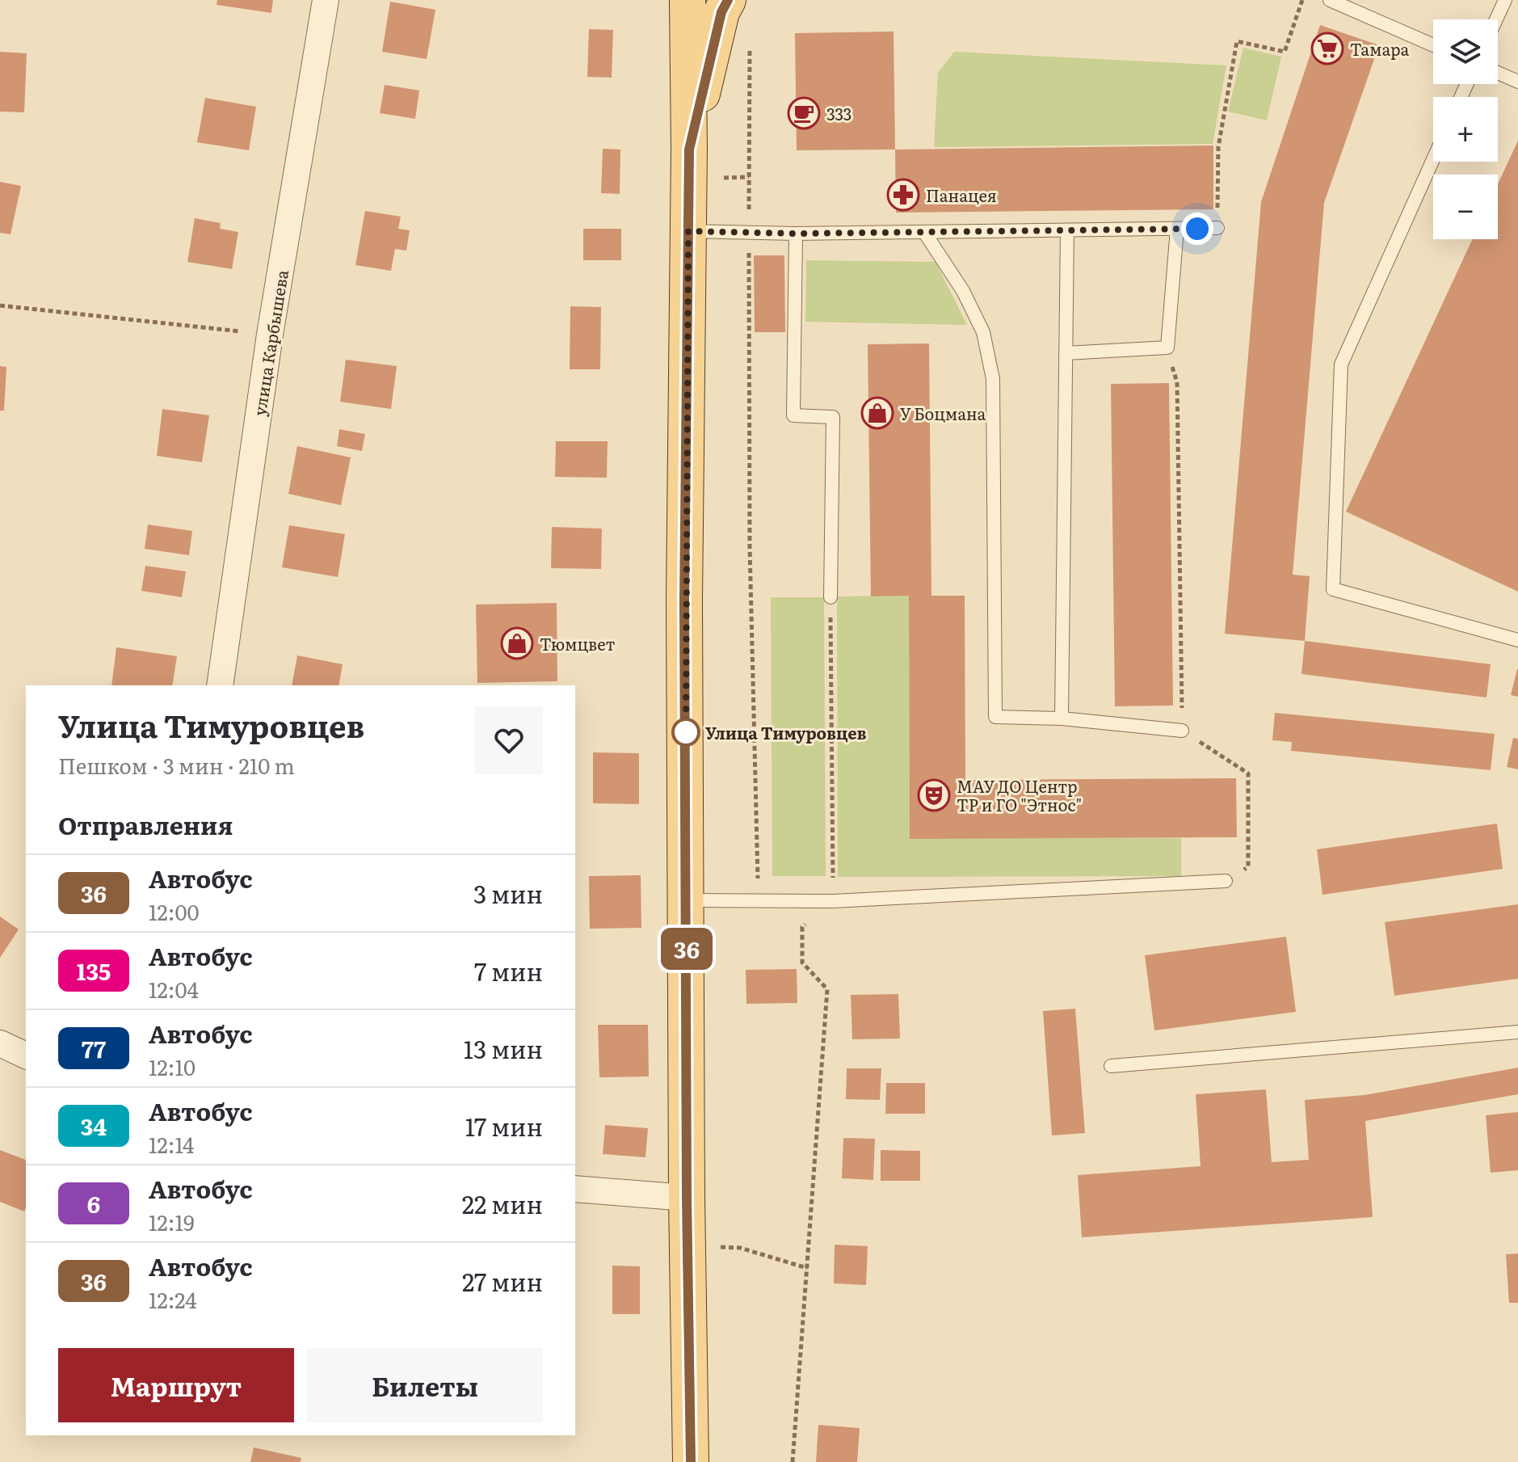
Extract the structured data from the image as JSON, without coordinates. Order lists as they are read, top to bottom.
{
  "streets": {
    "street": ["улица Карбышева"]
  },
  "places": {
    "supermarket": ["Тамара"],
    "cafe": ["333"],
    "pharmacy": ["Панацея"],
    "shop": ["У Боцмана", "Тюмцвет"],
    "other": ["Улица Тимуровцев"],
    "theatre": ["МАУ ДО Центр ТР и ГО \"Этнос\""]
  },
  "lines": ["bus line 36"],
  "page": {
    "on_map": "36",
    "map_buttons": ["+", "−"],
    "heading": [
      ["Улица Тимуровцев", "Пешком · 3 мин · 210 m"],
      "Отправления"
    ],
    "list": [
      {
        "mark": "36",
        "name": "Автобус",
        "note": "12:00",
        "value": "3 мин"
      },
      {
        "mark": "135",
        "name": "Автобус",
        "note": "12:04",
        "value": "7 мин"
      },
      {
        "mark": "77",
        "name": "Автобус",
        "note": "12:10",
        "value": "13 мин"
      },
      {
        "mark": "34",
        "name": "Автобус",
        "note": "12:14",
        "value": "17 мин"
      },
      {
        "mark": "6",
        "name": "Автобус",
        "note": "12:19",
        "value": "22 мин"
      },
      {
        "mark": "36",
        "name": "Автобус",
        "note": "12:24",
        "value": "27 мин"
      }
    ],
    "buttons": ["Маршрут", "Билеты"]
  }
}
